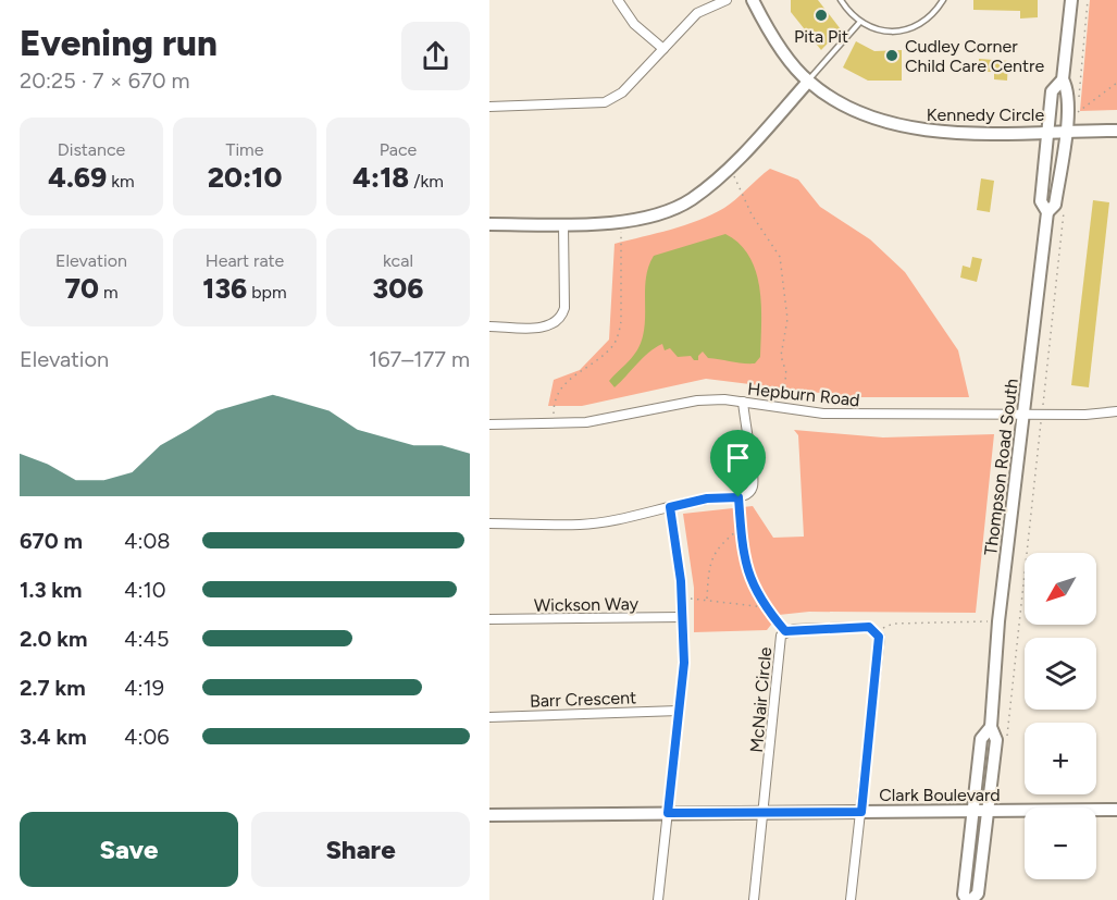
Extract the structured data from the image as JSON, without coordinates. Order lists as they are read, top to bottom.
{
  "streets": {
    "street": [
      "Kennedy Circle",
      "Hepburn Road",
      "Thompson Road South",
      "Wickson Way",
      "Barr Crescent",
      "McNair Circle",
      "Clark Boulevard"
    ]
  },
  "crossings": [
    ["Kennedy Circle", "Thompson Road South"],
    ["Hepburn Road", "Thompson Road South"],
    ["Thompson Road South", "Clark Boulevard"],
    ["McNair Circle", "Clark Boulevard"]
  ],
  "places": ["Pita Pit", "Cudley Corner Child Care Centre"],
  "north": "bottom left",
  "page": {
    "heading": ["Evening run", "20:25 · 7 × 670 m"],
    "stats": [
      ["Distance", "4.69 km"],
      ["Time", "20:10"],
      ["Pace", "4:18 /km"],
      ["Elevation", "70 m"],
      ["Heart rate", "136 bpm"],
      ["kcal", "306"]
    ],
    "chart": ["Elevation", "167–177 m"],
    "list": [
      {
        "name": "670 m",
        "note": "4:08"
      },
      {
        "name": "1.3 km",
        "note": "4:10"
      },
      {
        "name": "2.0 km",
        "note": "4:45"
      },
      {
        "name": "2.7 km",
        "note": "4:19"
      },
      {
        "name": "3.4 km",
        "note": "4:06"
      }
    ],
    "map_buttons": ["+", "−"],
    "buttons": ["Save", "Share"]
  }
}
